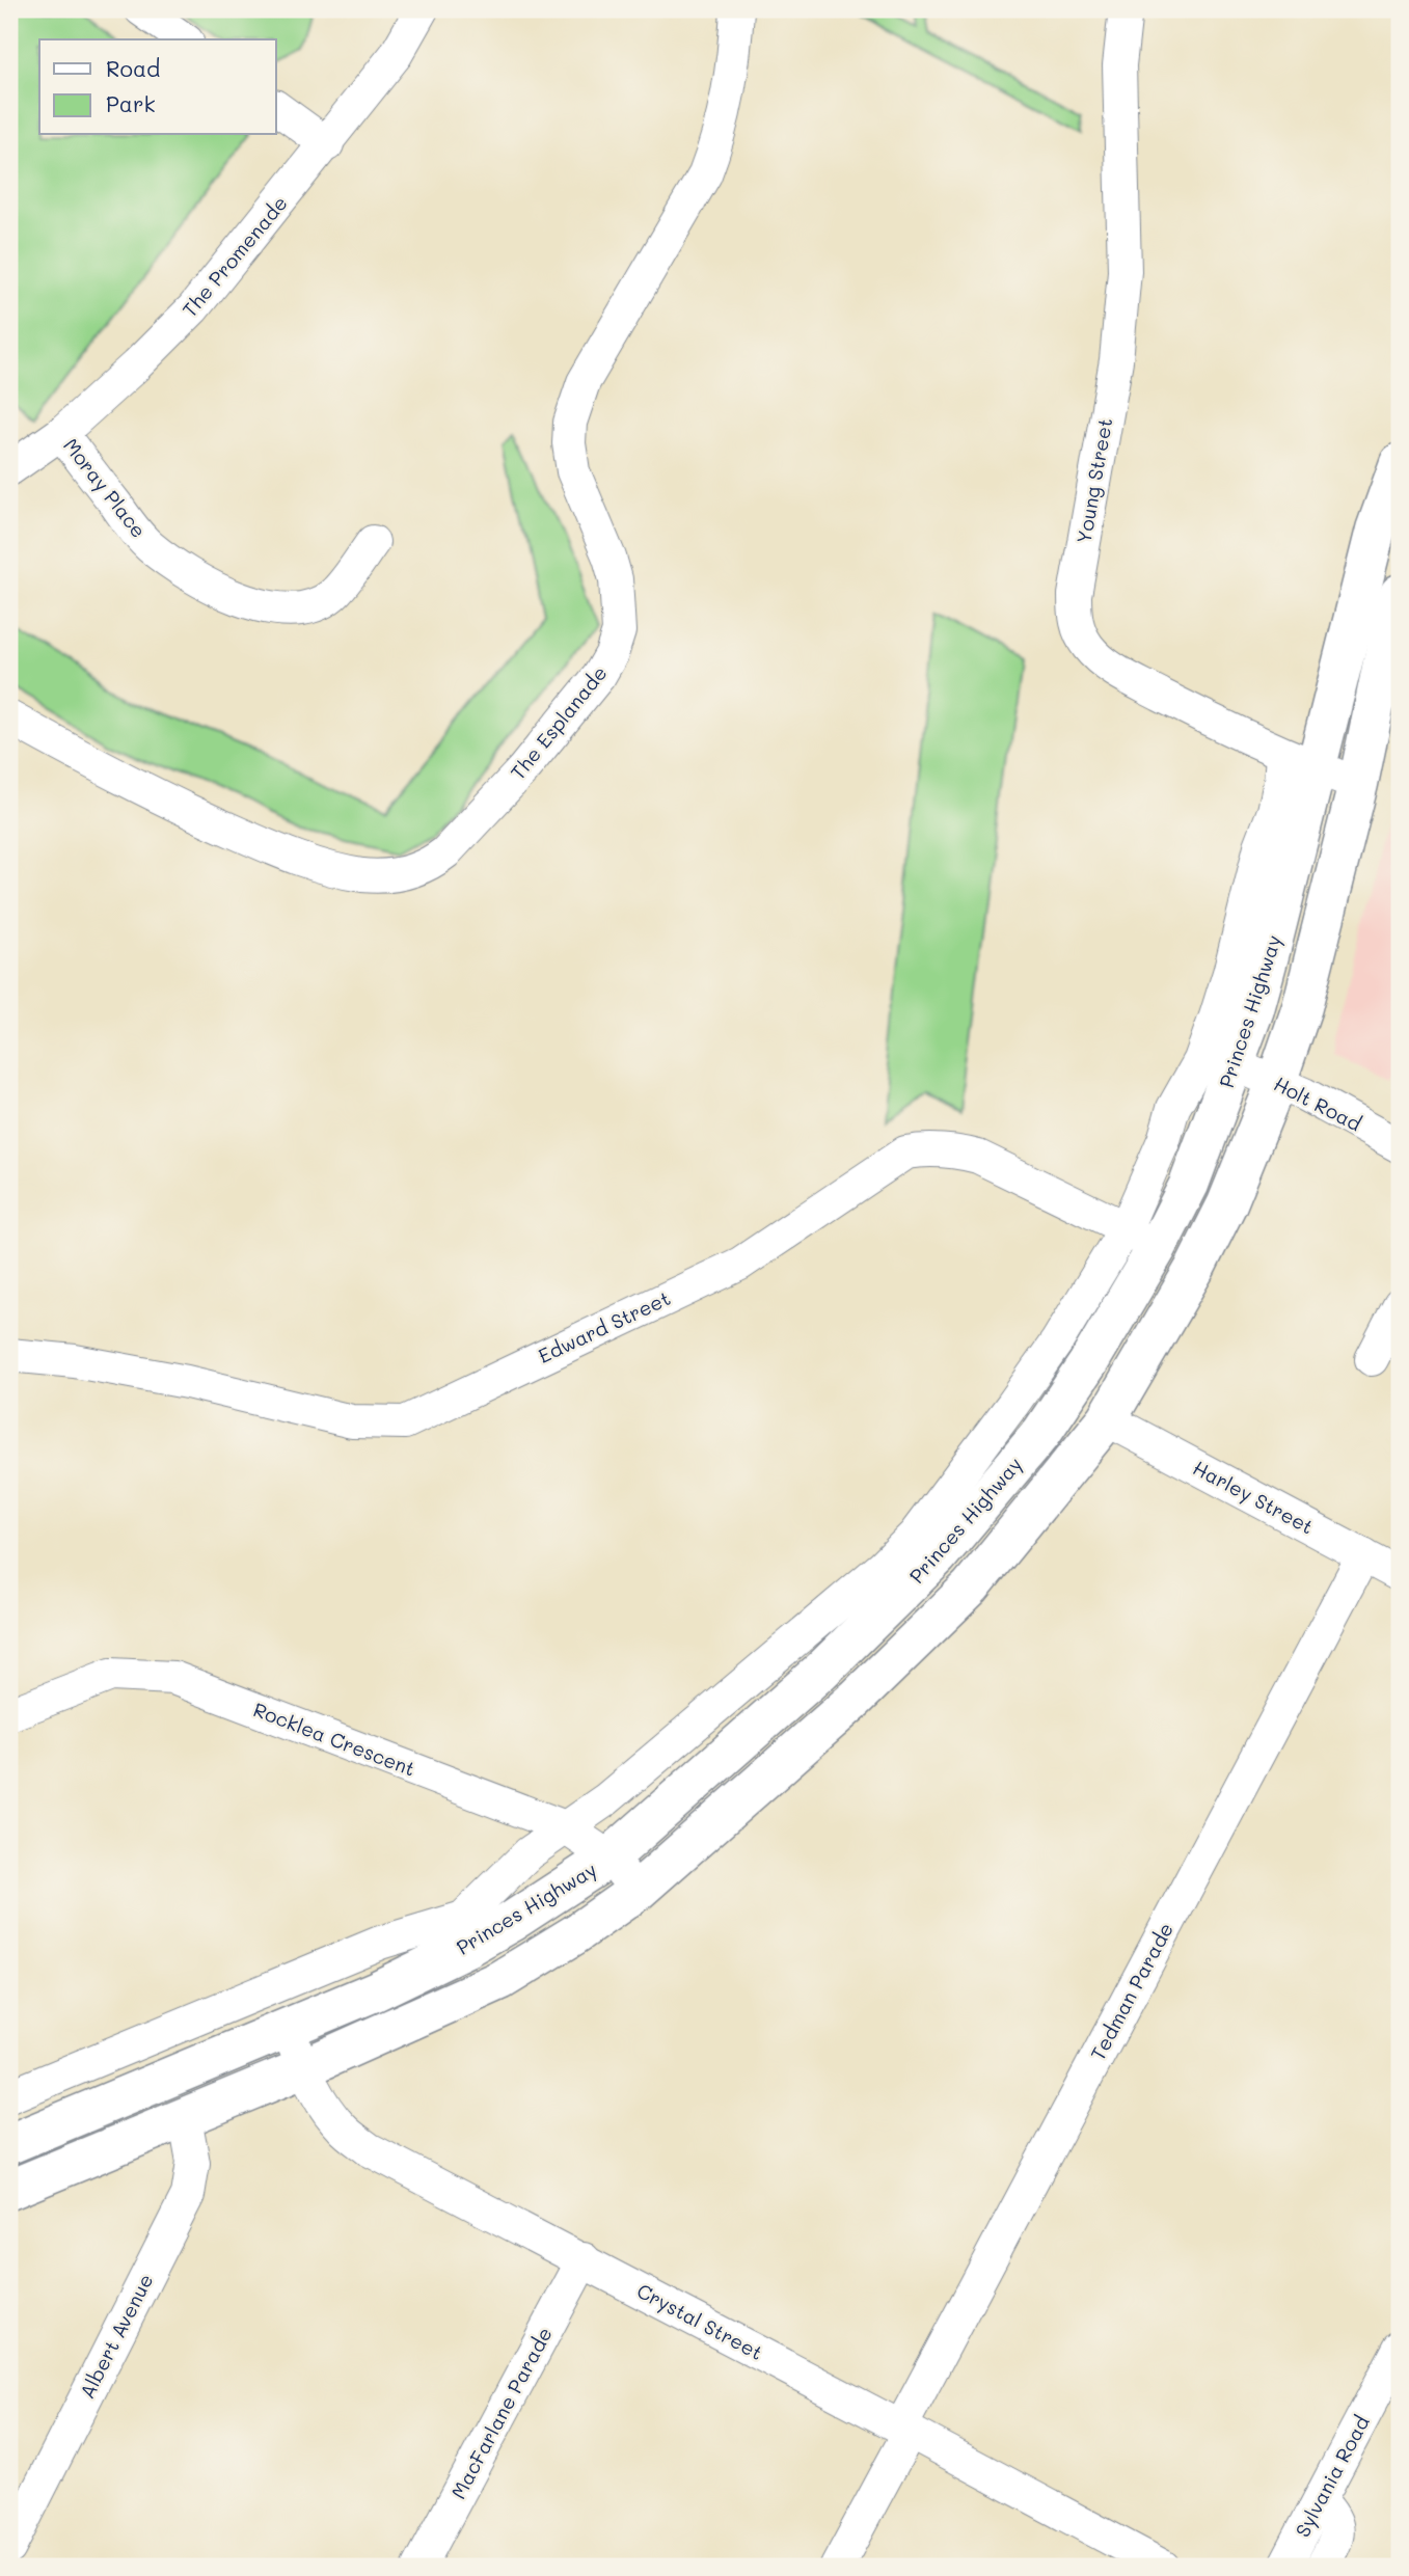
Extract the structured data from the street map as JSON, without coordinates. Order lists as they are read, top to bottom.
{
  "streets": {
    "highway": ["Princes Highway"],
    "street": [
      "The Promenade",
      "Young Street",
      "Moray Place",
      "The Esplanade",
      "Holt Road",
      "Edward Street",
      "Harley Street",
      "Rocklea Crescent",
      "Tedman Parade",
      "Crystal Street",
      "Albert Avenue",
      "MacFarlane Parade",
      "Sylvania Road"
    ]
  },
  "crossings": [
    ["The Promenade", "Moray Place"],
    ["Young Street", "Princes Highway"],
    ["Princes Highway", "Holt Road"],
    ["Princes Highway", "Edward Street"],
    ["Princes Highway", "Rocklea Crescent"],
    ["Princes Highway", "Crystal Street"],
    ["Harley Street", "Tedman Parade"],
    ["Tedman Parade", "Crystal Street"],
    ["Crystal Street", "MacFarlane Parade"]
  ],
  "legend": ["Road", "Park"]
}
